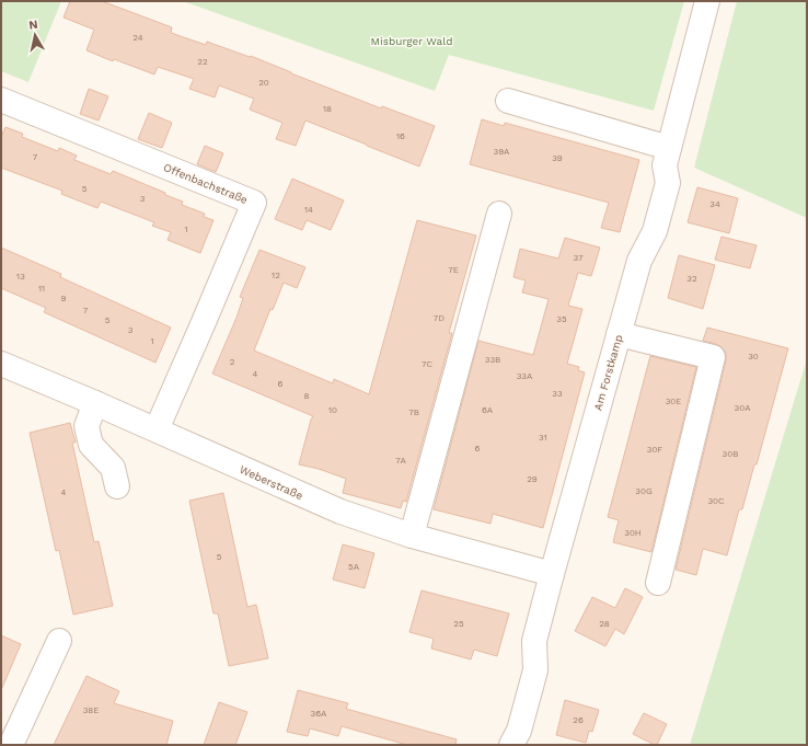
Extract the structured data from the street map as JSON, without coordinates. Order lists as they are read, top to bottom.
{
  "streets": {
    "street": ["Offenbachstraße", "Am Forstkamp", "Weberstraße"]
  },
  "crossings": [
    ["Offenbachstraße", "Weberstraße"],
    ["Am Forstkamp", "Weberstraße"]
  ],
  "parks": ["Misburger Wald"],
  "house_numbers": [
    "24",
    "22",
    "20",
    "18",
    "16",
    "39A",
    "7",
    "39",
    "5",
    "3",
    "34",
    "14",
    "1",
    "37",
    "7E",
    "12",
    "13",
    "32",
    "11",
    "9",
    "7",
    "7D",
    "35",
    "5",
    "3",
    "1",
    "30",
    "33B",
    "2",
    "7C",
    "4",
    "33A",
    "6",
    "33",
    "8",
    "30E",
    "30A",
    "10",
    "6A",
    "7B",
    "31",
    "6",
    "30F",
    "30B",
    "7A",
    "29",
    "30G",
    "4",
    "30C",
    "30H",
    "5",
    "5A",
    "25",
    "28",
    "38E",
    "36A",
    "26"
  ],
  "north": "top"
}
